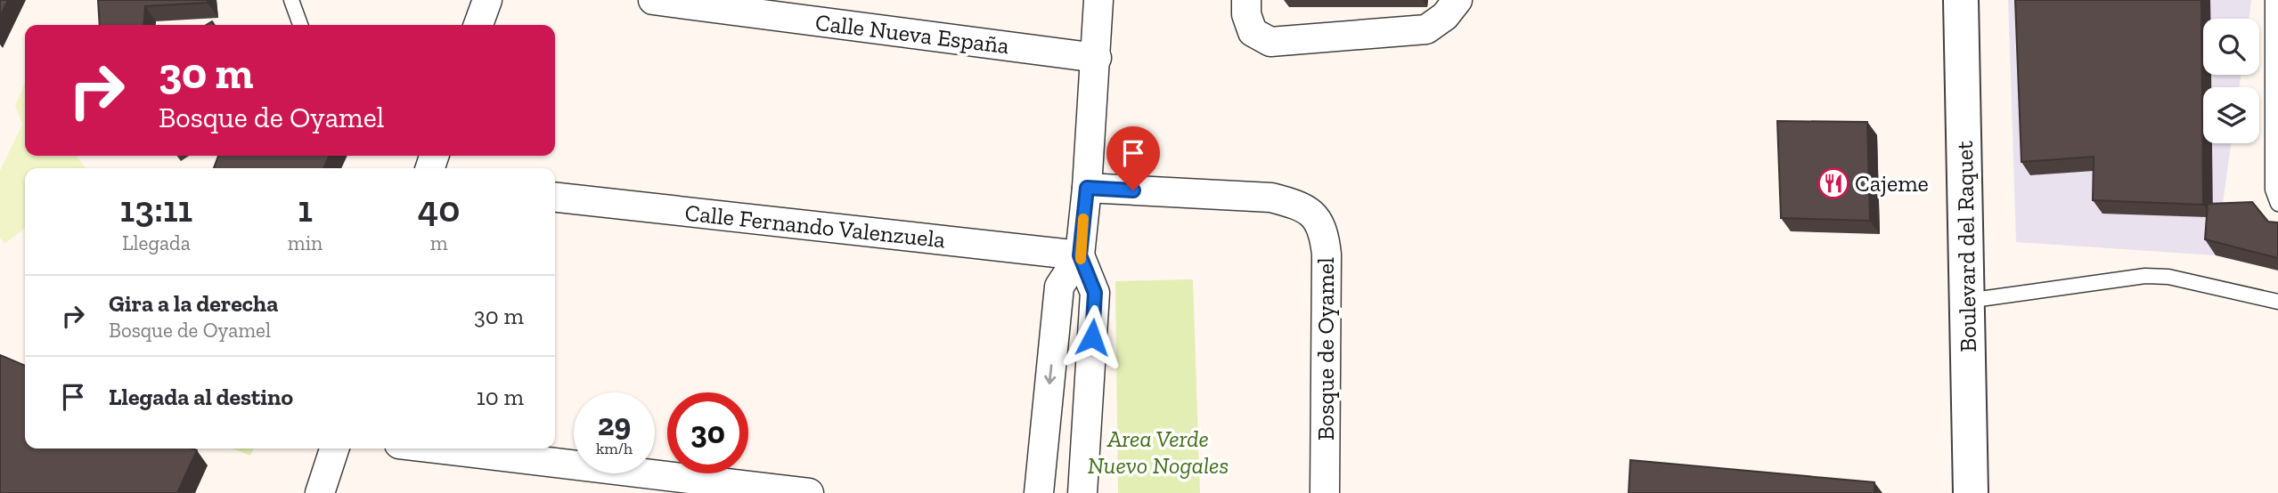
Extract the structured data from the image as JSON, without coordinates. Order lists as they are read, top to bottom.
{
  "streets": {
    "street": [
      "Calle Nueva España",
      "Calle Fernando Valenzuela",
      "Boulevard del Raquet",
      "Bosque de Oyamel"
    ]
  },
  "parks": ["Area Verde Nuevo Nogales"],
  "places": {
    "restaurant": ["Cajeme"]
  },
  "page": {
    "turn": ["30 m", "Bosque de Oyamel"],
    "eta": [
      "13:11",
      "Llegada",
      "1",
      "min",
      "40",
      "m"
    ],
    "list": [
      {
        "name": "Gira a la derecha",
        "note": "Bosque de Oyamel",
        "value": "30 m"
      },
      {
        "name": "Llegada al destino",
        "value": "10 m"
      }
    ],
    "speed": "29 km/h",
    "limit": "30"
  }
}
